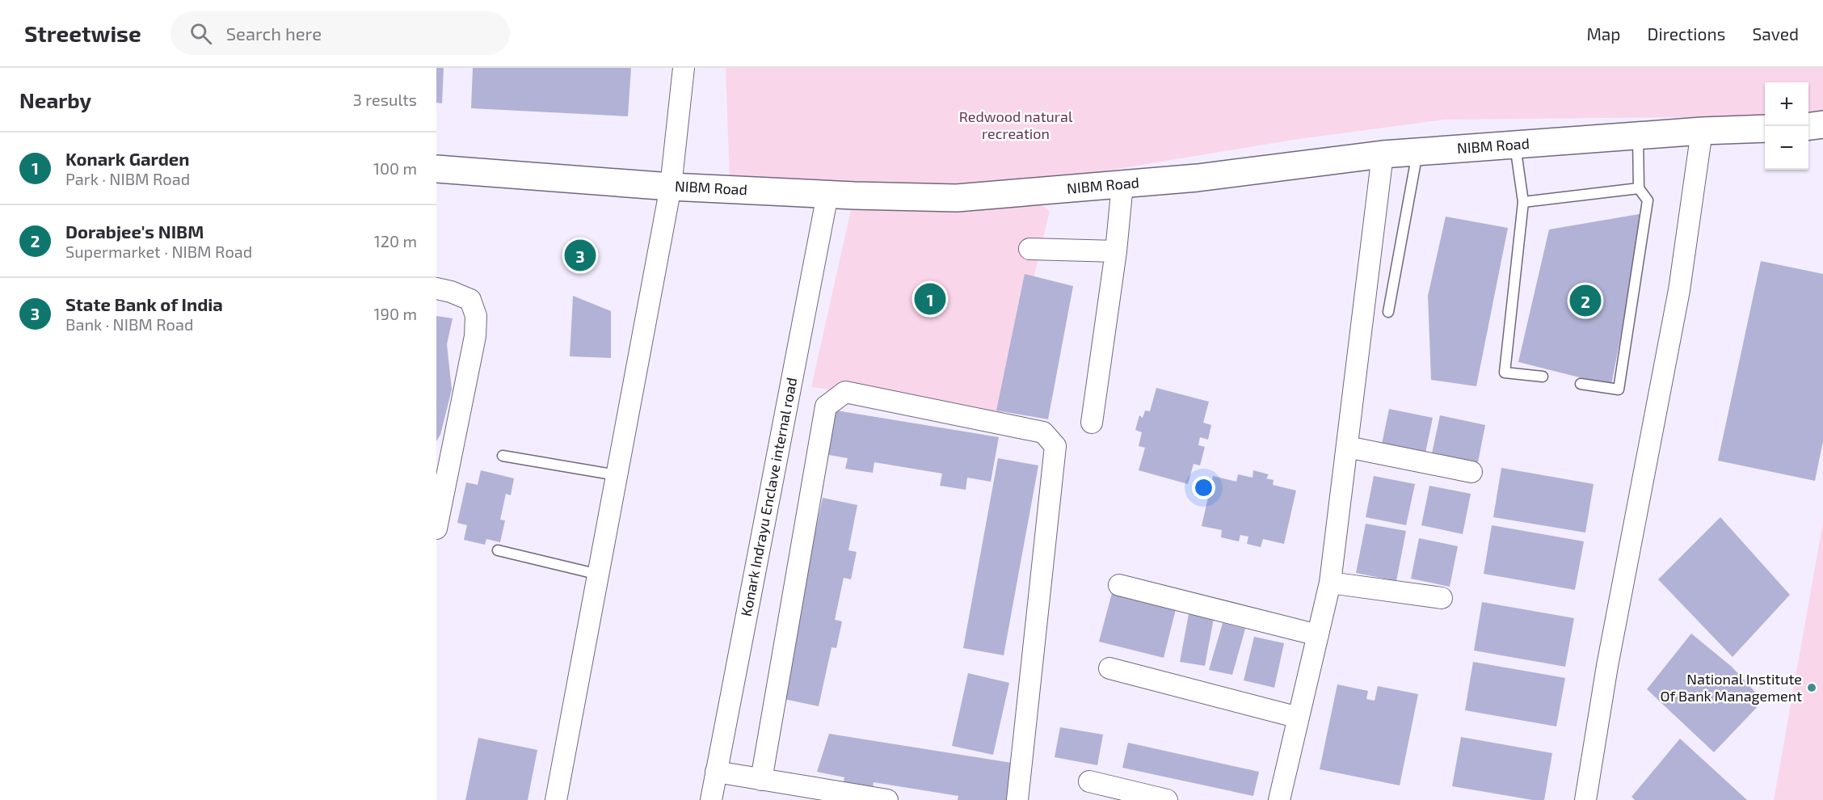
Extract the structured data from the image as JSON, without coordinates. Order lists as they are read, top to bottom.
{
  "streets": {
    "main road": ["NIBM Road"],
    "street": ["Konark Indrayu Enclave internal road"]
  },
  "crossings": [
    ["NIBM Road", "Konark Indrayu Enclave internal road"]
  ],
  "parks": ["Redwood natural recreation"],
  "places": ["National Institute Of Bank Management"],
  "page": {
    "header": "Streetwise",
    "search": "Search here",
    "nav": ["Map", "Directions", "Saved"],
    "heading": ["Nearby", "3 results"],
    "map_buttons": ["+", "−"],
    "list": [
      {
        "mark": "1",
        "name": "Konark Garden",
        "note": "Park · NIBM Road",
        "value": "100 m"
      },
      {
        "mark": "2",
        "name": "Dorabjee's NIBM",
        "note": "Supermarket · NIBM Road",
        "value": "120 m"
      },
      {
        "mark": "3",
        "name": "State Bank of India",
        "note": "Bank · NIBM Road",
        "value": "190 m"
      }
    ],
    "pins": ["3", "1", "2"]
  }
}
